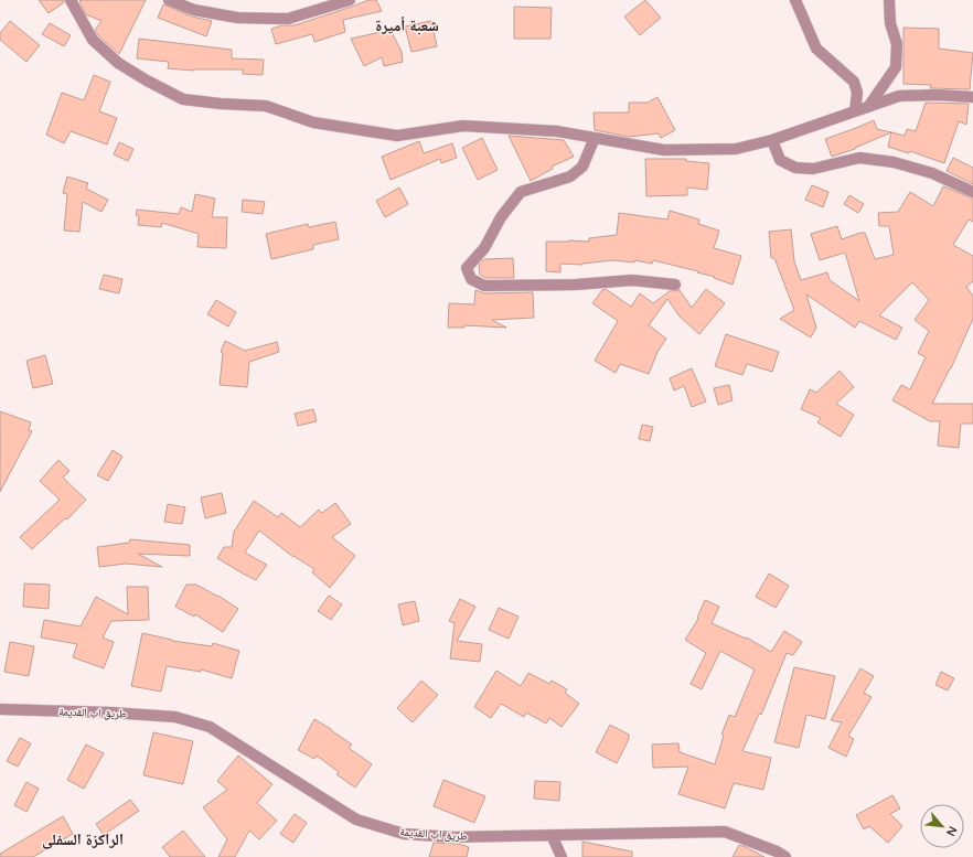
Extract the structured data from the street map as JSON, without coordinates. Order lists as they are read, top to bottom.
{
  "streets": {
    "street": ["طريق اب القديمة"]
  },
  "districts": ["شعبة أميرة", "الراكزة السفلى"],
  "north": "bottom right"
}
